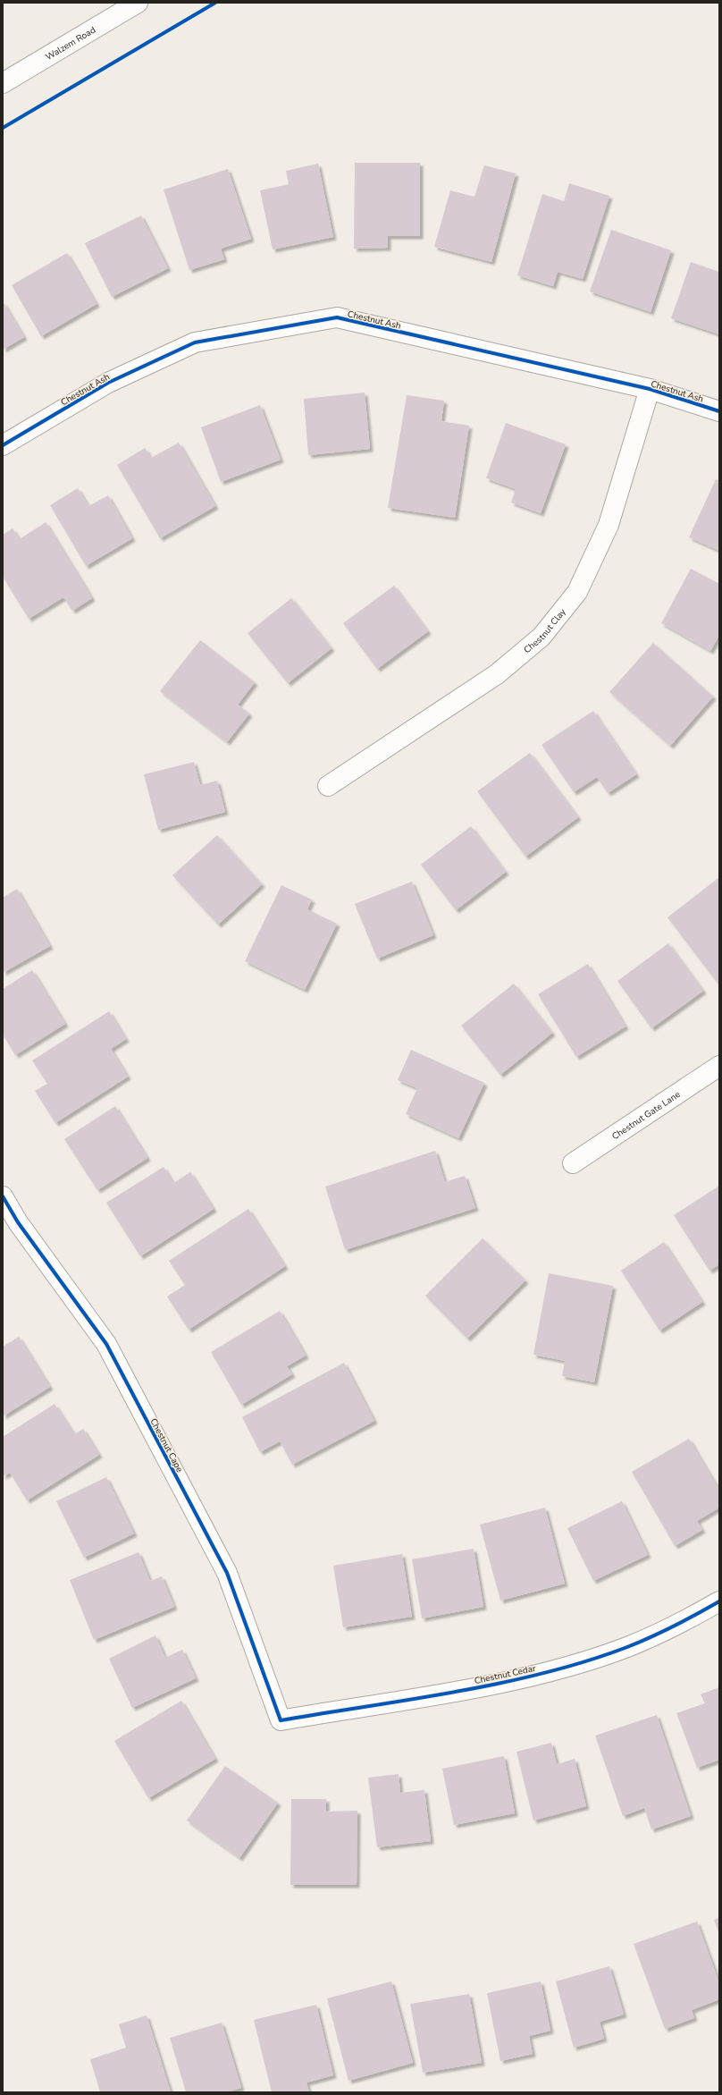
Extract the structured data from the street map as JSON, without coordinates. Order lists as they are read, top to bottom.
{
  "streets": {
    "street": [
      "Walzem Road",
      "Chestnut Ash",
      "Chestnut Clay",
      "Chestnut Gate Lane",
      "Chestnut Cape",
      "Chestnut Cedar"
    ]
  },
  "crossings": [
    ["Chestnut Ash", "Chestnut Clay"],
    ["Chestnut Cape", "Chestnut Cedar"]
  ]
}
